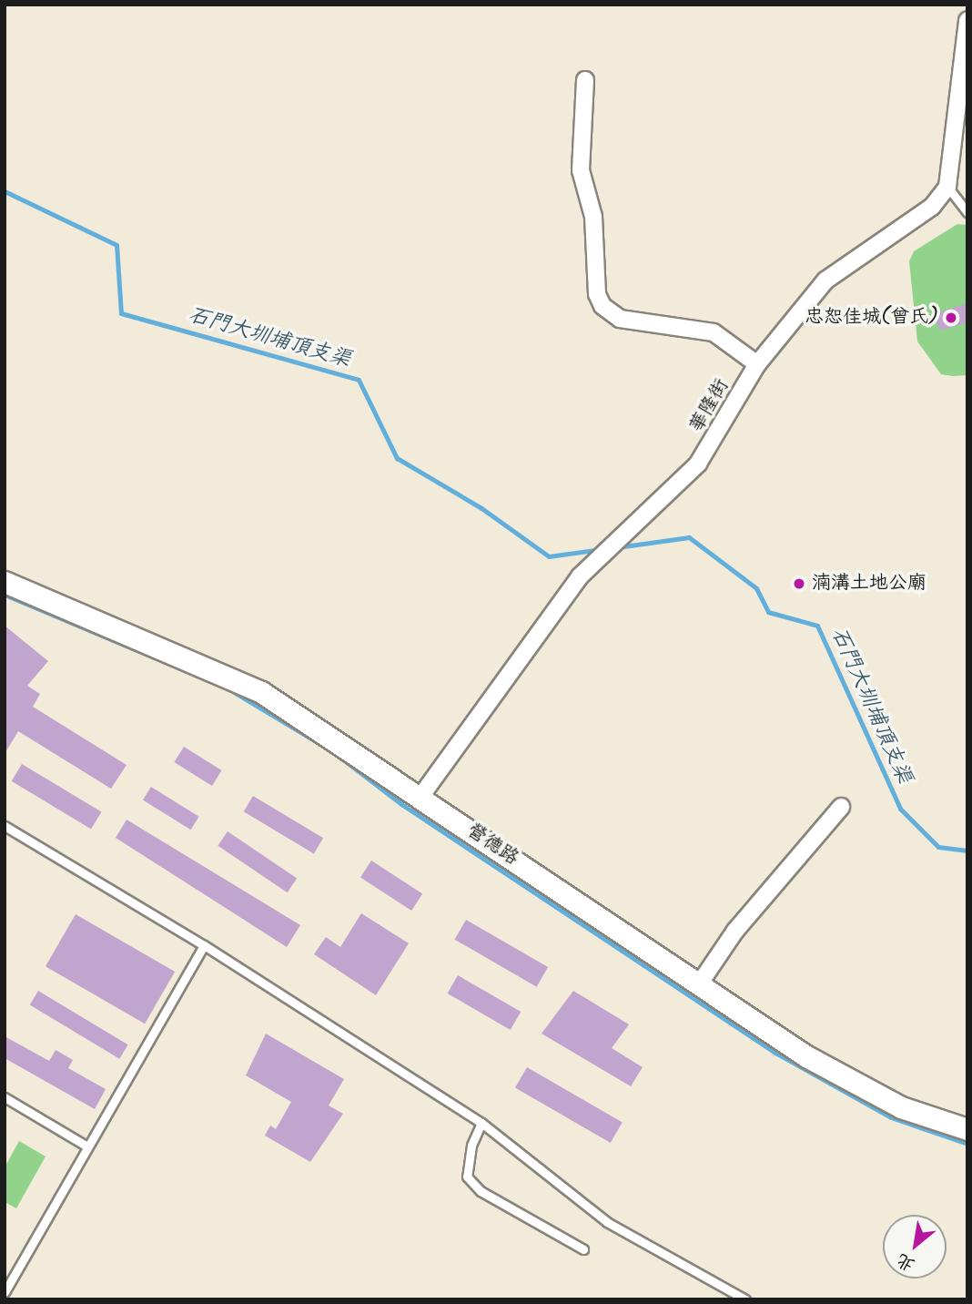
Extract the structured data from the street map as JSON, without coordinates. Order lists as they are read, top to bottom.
{
  "streets": {
    "street": ["華隆街", "營德路"]
  },
  "crossings": [
    ["華隆街", "營德路"]
  ],
  "water": ["石門大圳埔頂支渠"],
  "places": ["忠恕佳城(曾氏)", "湳溝土地公廟"],
  "north": "bottom left"
}
